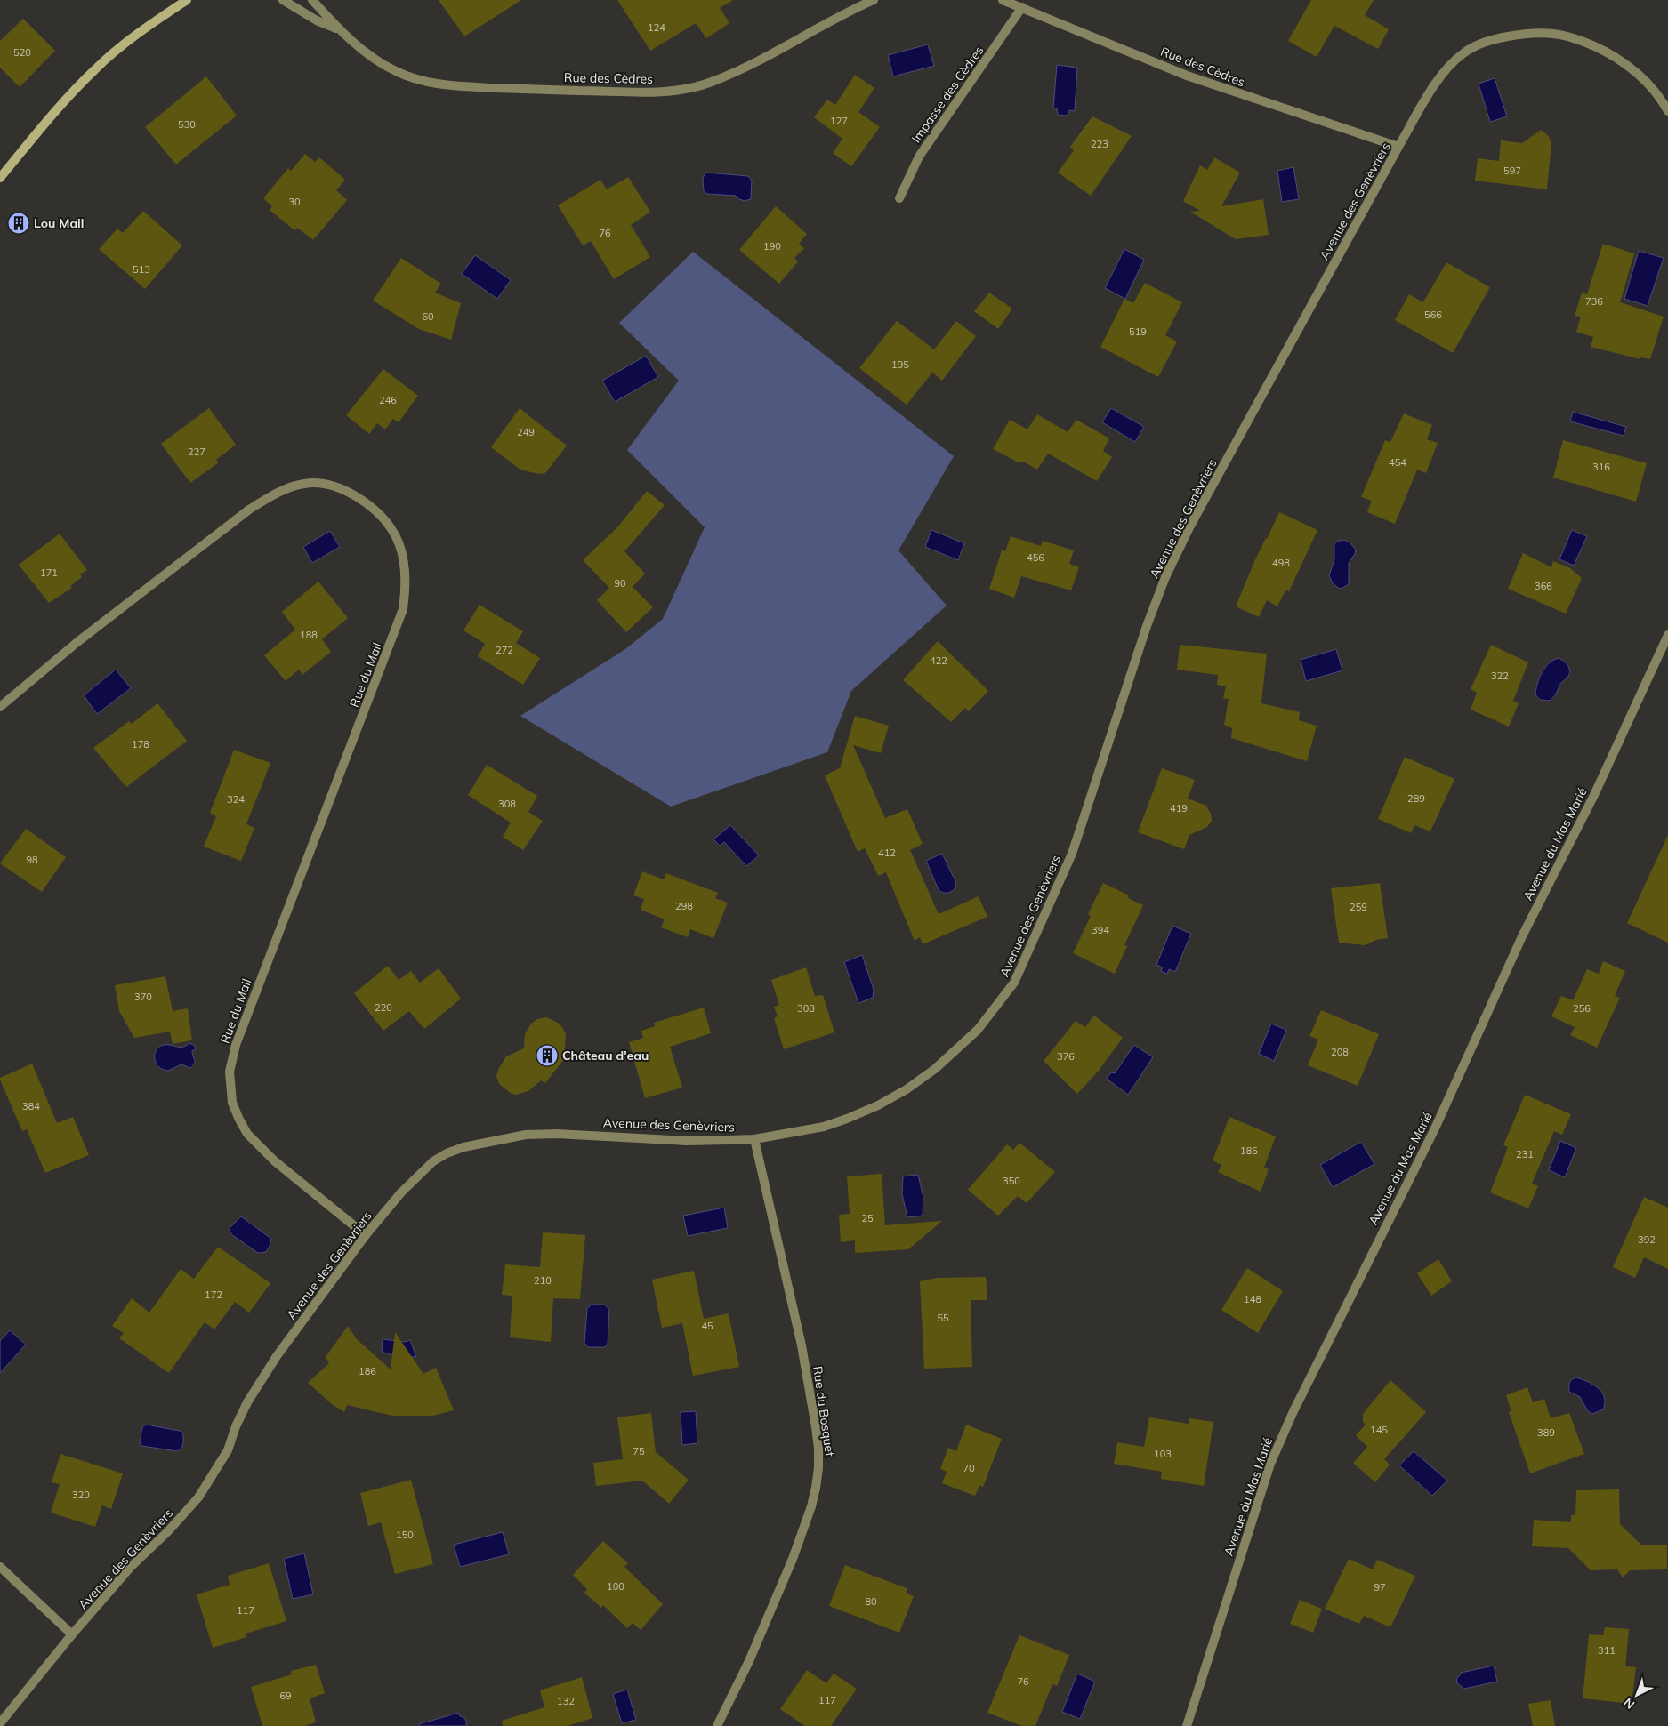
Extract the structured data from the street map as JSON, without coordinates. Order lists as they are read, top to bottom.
{
  "streets": {
    "street": [
      "Rue des Cèdres",
      "Impasse des Cèdres",
      "Avenue des Genèvriers",
      "Rue du Mail",
      "Avenue du Mas Marié",
      "Rue du Bosquet"
    ]
  },
  "crossings": [
    ["Rue des Cèdres", "Impasse des Cèdres"],
    ["Rue des Cèdres", "Avenue des Genèvriers"],
    ["Avenue des Genèvriers", "Rue du Mail"],
    ["Avenue des Genèvriers", "Rue du Bosquet"]
  ],
  "places": {
    "building": ["Lou Mail", "Château d'eau"]
  },
  "house_numbers": [
    "124",
    "520",
    "127",
    "530",
    "223",
    "597",
    "30",
    "76",
    "190",
    "513",
    "736",
    "566",
    "60",
    "519",
    "195",
    "246",
    "249",
    "227",
    "454",
    "316",
    "456",
    "498",
    "171",
    "90",
    "366",
    "188",
    "272",
    "422",
    "322",
    "178",
    "289",
    "324",
    "308",
    "419",
    "412",
    "98",
    "298",
    "259",
    "394",
    "370",
    "220",
    "308",
    "256",
    "208",
    "376",
    "384",
    "185",
    "231",
    "350",
    "25",
    "392",
    "210",
    "172",
    "148",
    "55",
    "45",
    "186",
    "145",
    "389",
    "75",
    "103",
    "70",
    "320",
    "150",
    "100",
    "97",
    "80",
    "117",
    "311",
    "76",
    "69",
    "117",
    "132"
  ],
  "north": "bottom left"
}
